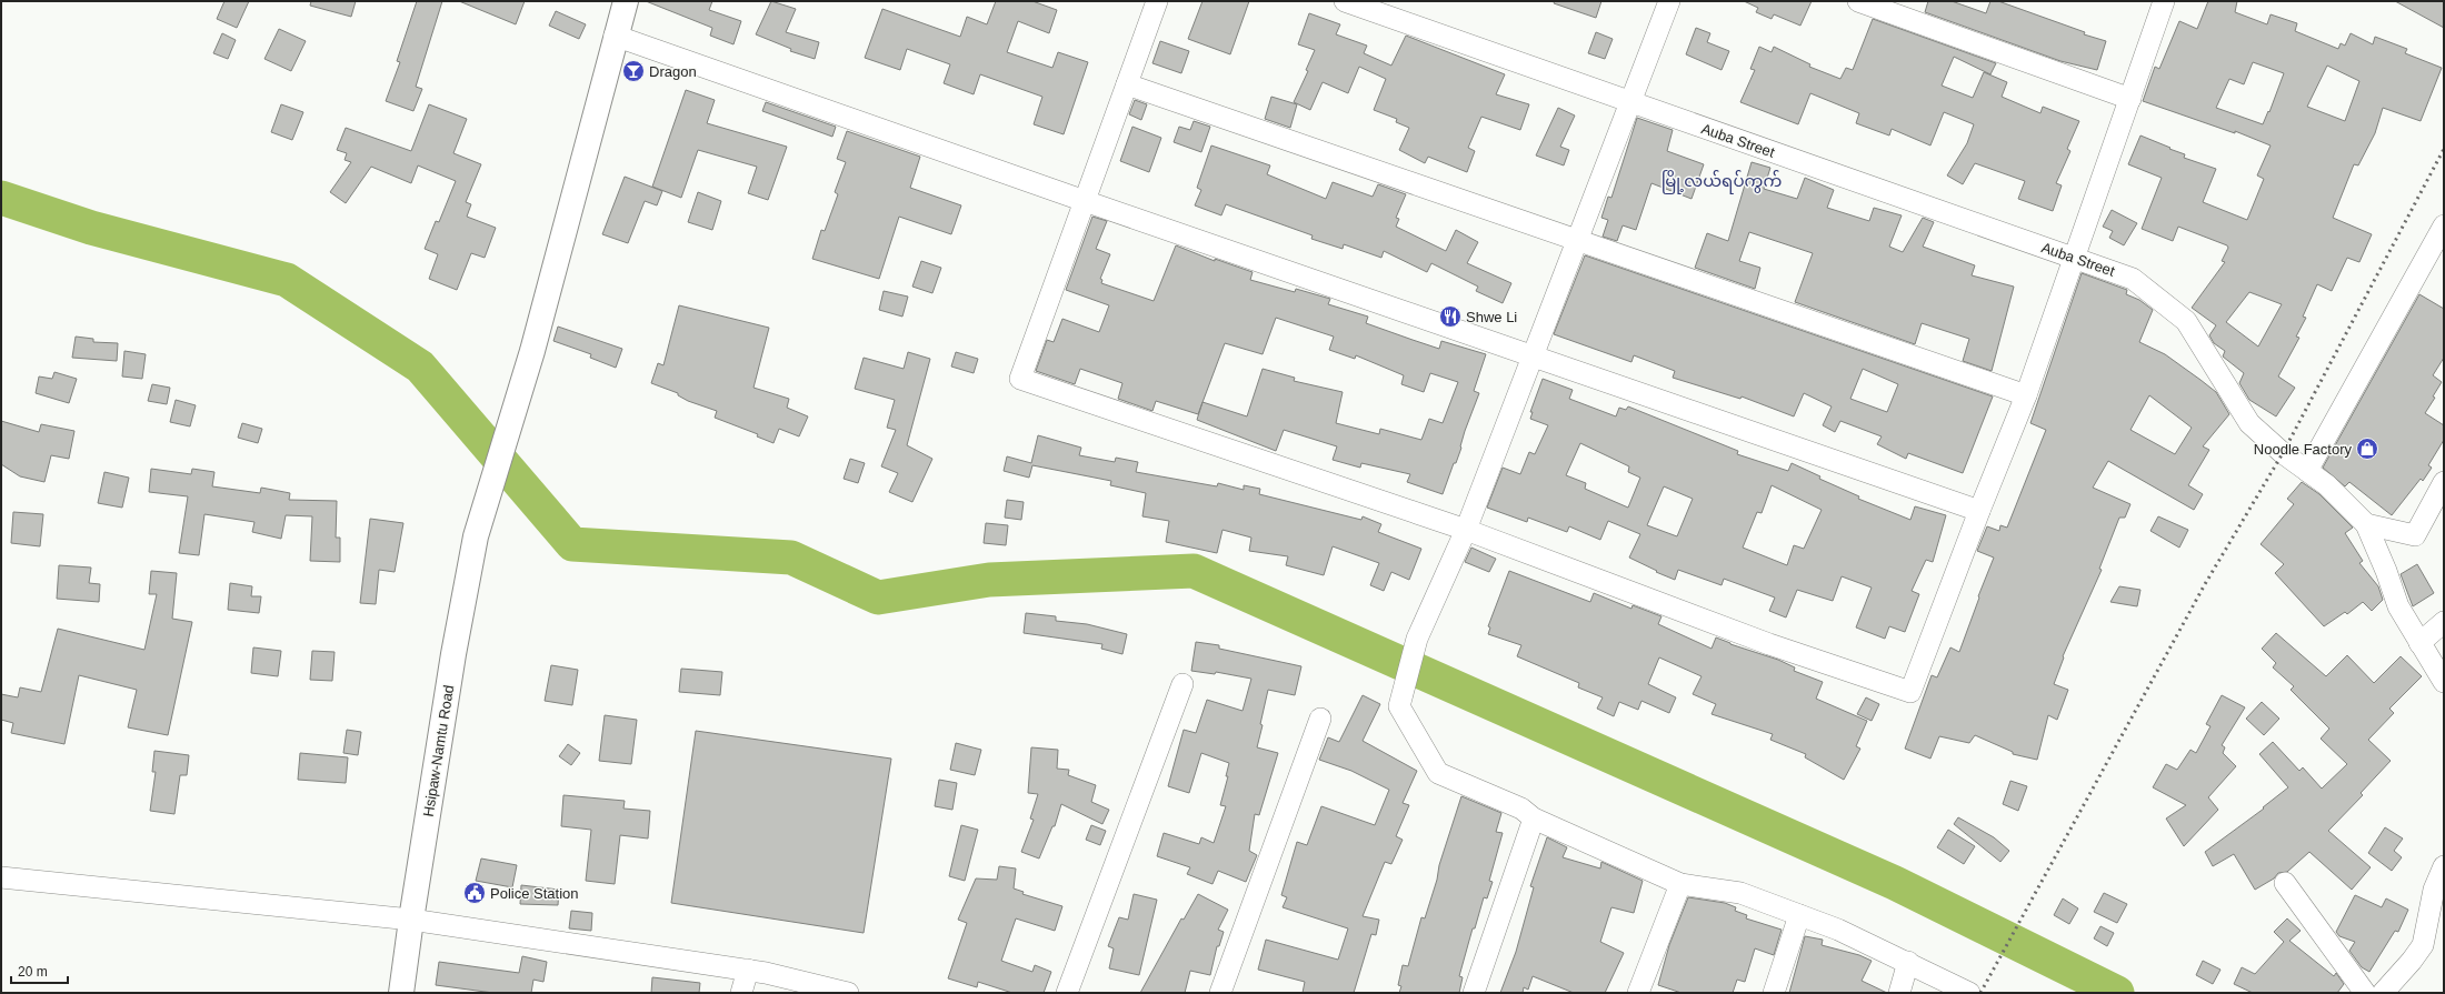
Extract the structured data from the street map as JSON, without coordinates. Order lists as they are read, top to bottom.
{
  "streets": {
    "main road": ["Hsipaw-Namtu Road"],
    "street": ["Auba Street"]
  },
  "districts": ["မြို့လယ်ရပ်ကွက်"],
  "places": {
    "bar": ["Dragon"],
    "restaurant": ["Shwe Li"],
    "shop": ["Noodle Factory"],
    "public building": ["Police Station"]
  },
  "scale_bar": "20 m"
}
